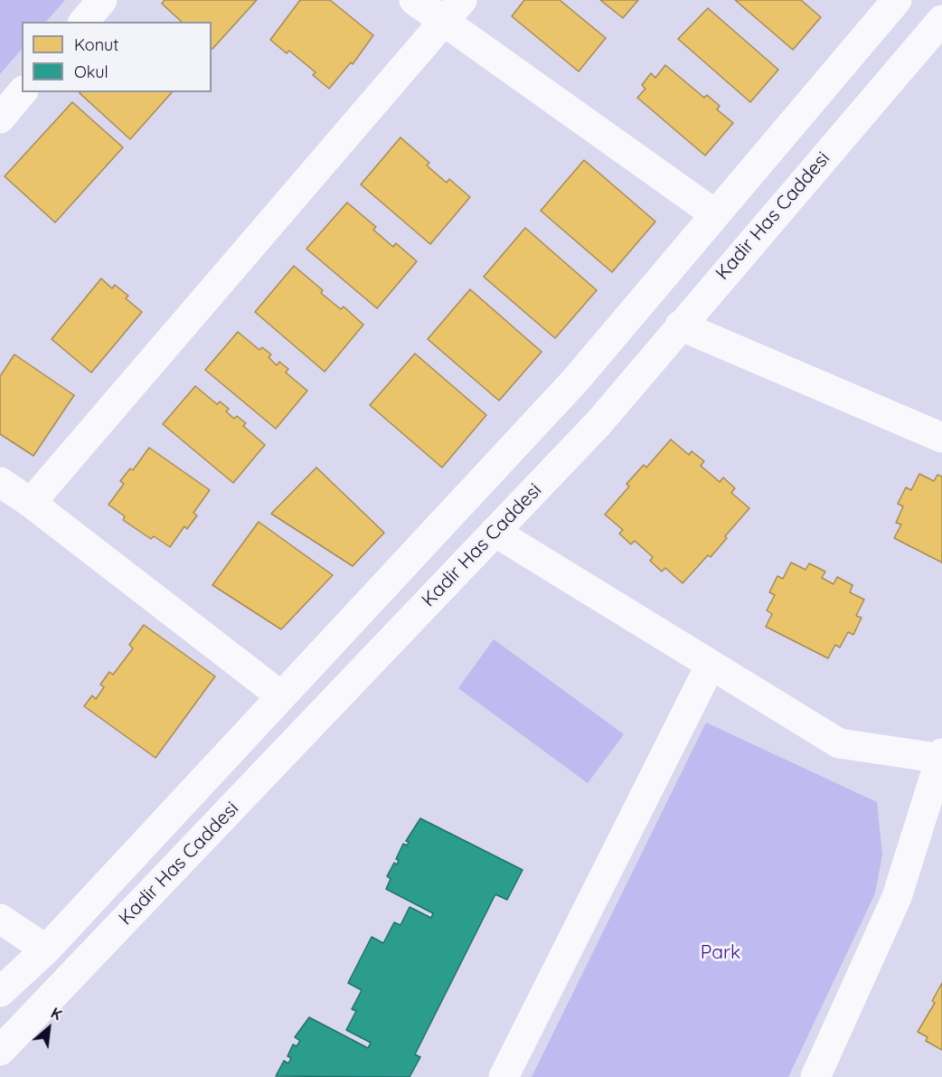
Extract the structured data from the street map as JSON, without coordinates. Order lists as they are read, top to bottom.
{
  "streets": {
    "street": ["Kadir Has Caddesi"]
  },
  "parks": ["Park"],
  "legend": ["Konut", "Okul"],
  "north": "top right"
}
